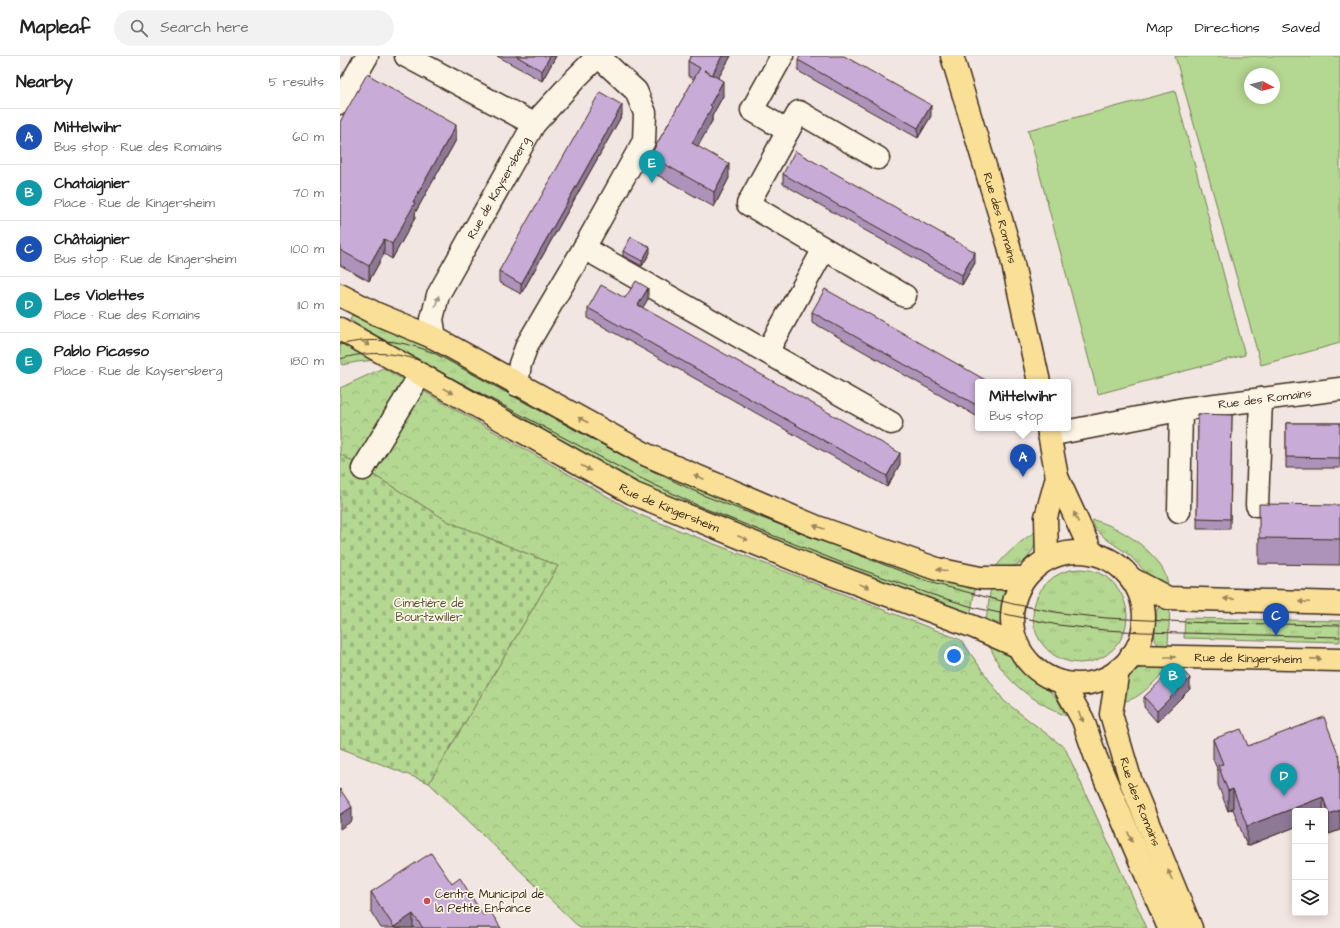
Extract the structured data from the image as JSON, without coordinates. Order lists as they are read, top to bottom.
{
  "streets": {
    "main road": ["Rue des Romains", "Rue de Kingersheim"],
    "street": ["Rue de Kaysersberg"]
  },
  "crossings": [
    ["Rue des Romains", "Rue de Kingersheim"]
  ],
  "parks": ["Cimetière de Bourtzwiller"],
  "places": ["Centre Municipal de la Petite Enfance"],
  "north": "right",
  "page": {
    "header": "Mapleaf",
    "search": "Search here",
    "nav": ["Map", "Directions", "Saved"],
    "heading": ["Nearby", "5 results"],
    "list": [
      {
        "mark": "A",
        "name": "Mittelwihr",
        "note": "Bus stop · Rue des Romains",
        "value": "60 m"
      },
      {
        "mark": "B",
        "name": "Chataignier",
        "note": "Place · Rue de Kingersheim",
        "value": "70 m"
      },
      {
        "mark": "C",
        "name": "Châtaignier",
        "note": "Bus stop · Rue de Kingersheim",
        "value": "100 m"
      },
      {
        "mark": "D",
        "name": "Les Violettes",
        "note": "Place · Rue des Romains",
        "value": "110 m"
      },
      {
        "mark": "E",
        "name": "Pablo Picasso",
        "note": "Place · Rue de Kaysersberg",
        "value": "180 m"
      }
    ],
    "pins": [
      "E",
      "A",
      "C",
      "B",
      "D"
    ],
    "popup": ["Mittelwihr", "Bus stop"],
    "map_buttons": ["+", "−"]
  }
}
